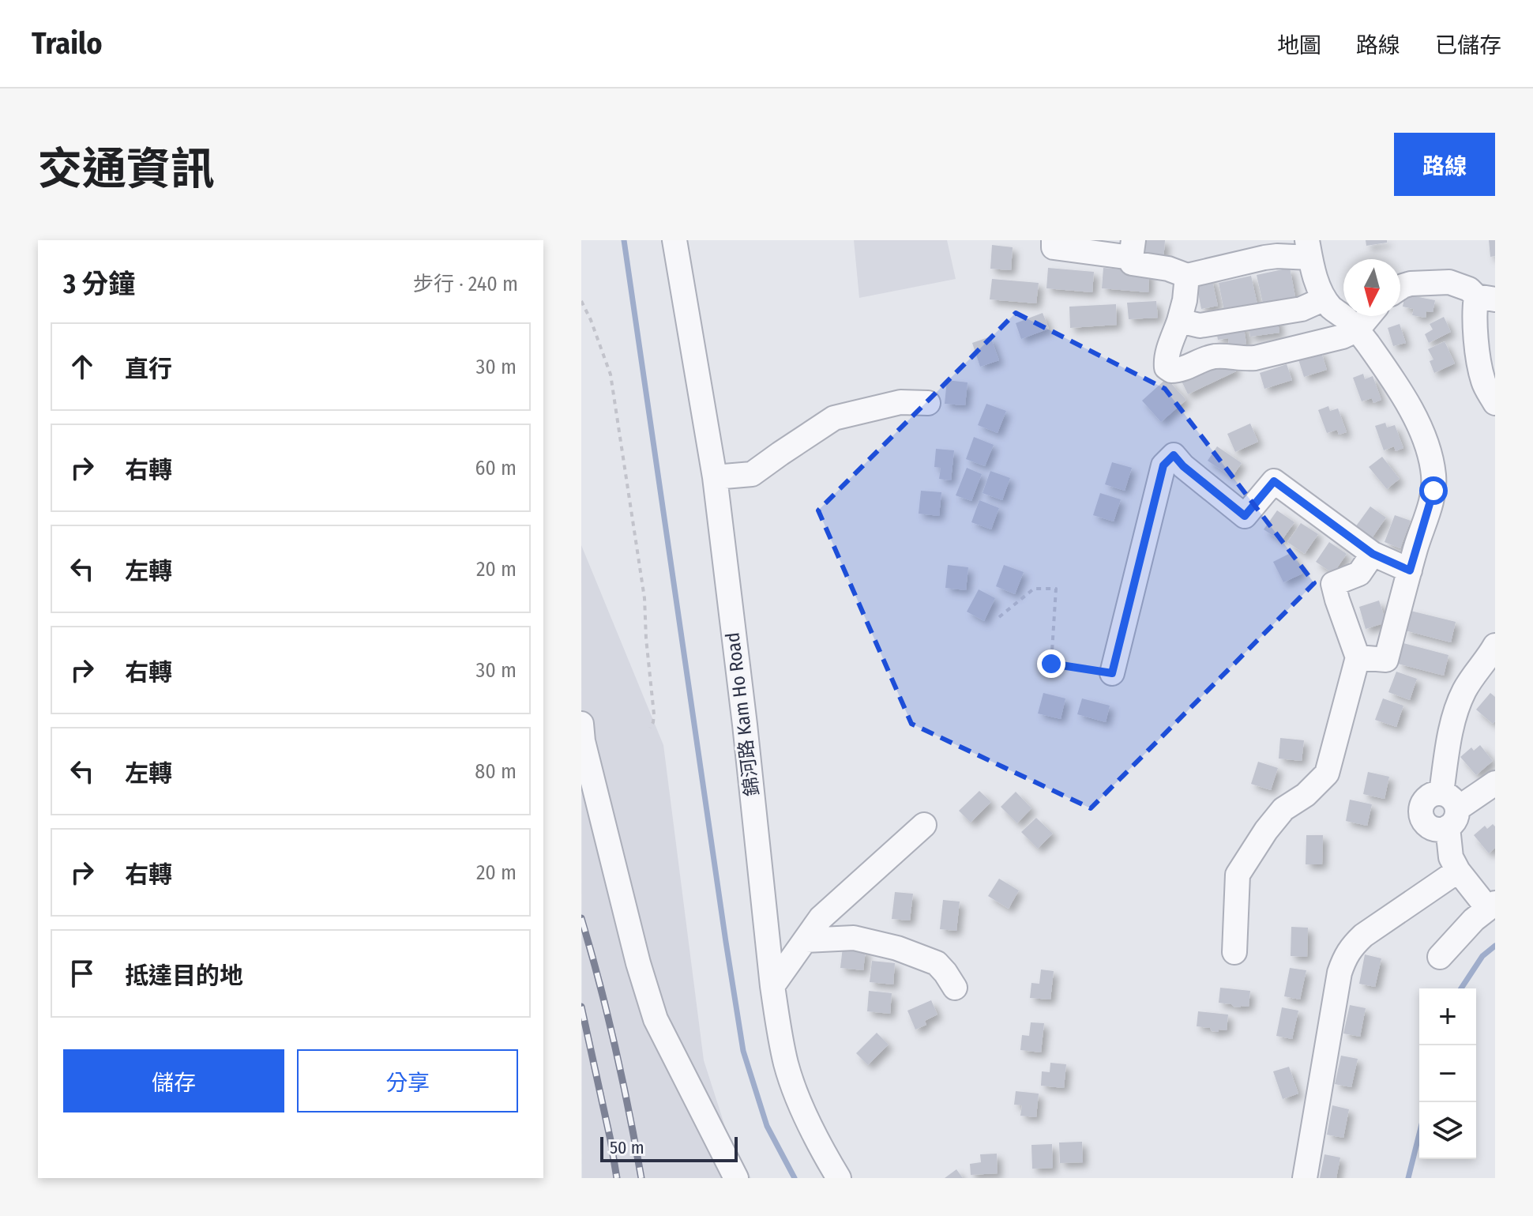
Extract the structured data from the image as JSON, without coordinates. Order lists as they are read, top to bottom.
{
  "streets": {
    "street": ["錦河路 Kam Ho Road"]
  },
  "scale_bar": "50 m",
  "north": "bottom",
  "page": {
    "header": "Trailo",
    "nav": ["地圖", "路線", "已儲存"],
    "title": "交通資訊",
    "buttons": [
      "路線",
      ["儲存", "分享"]
    ],
    "heading": ["3 分鐘", "步行 · 240 m"],
    "list": [
      ["直行", "30 m"],
      ["右轉", "60 m"],
      ["左轉", "20 m"],
      ["右轉", "30 m"],
      ["左轉", "80 m"],
      ["右轉", "20 m"],
      "抵達目的地"
    ],
    "map_buttons": ["+", "−"],
    "scale": "50 m"
  }
}
